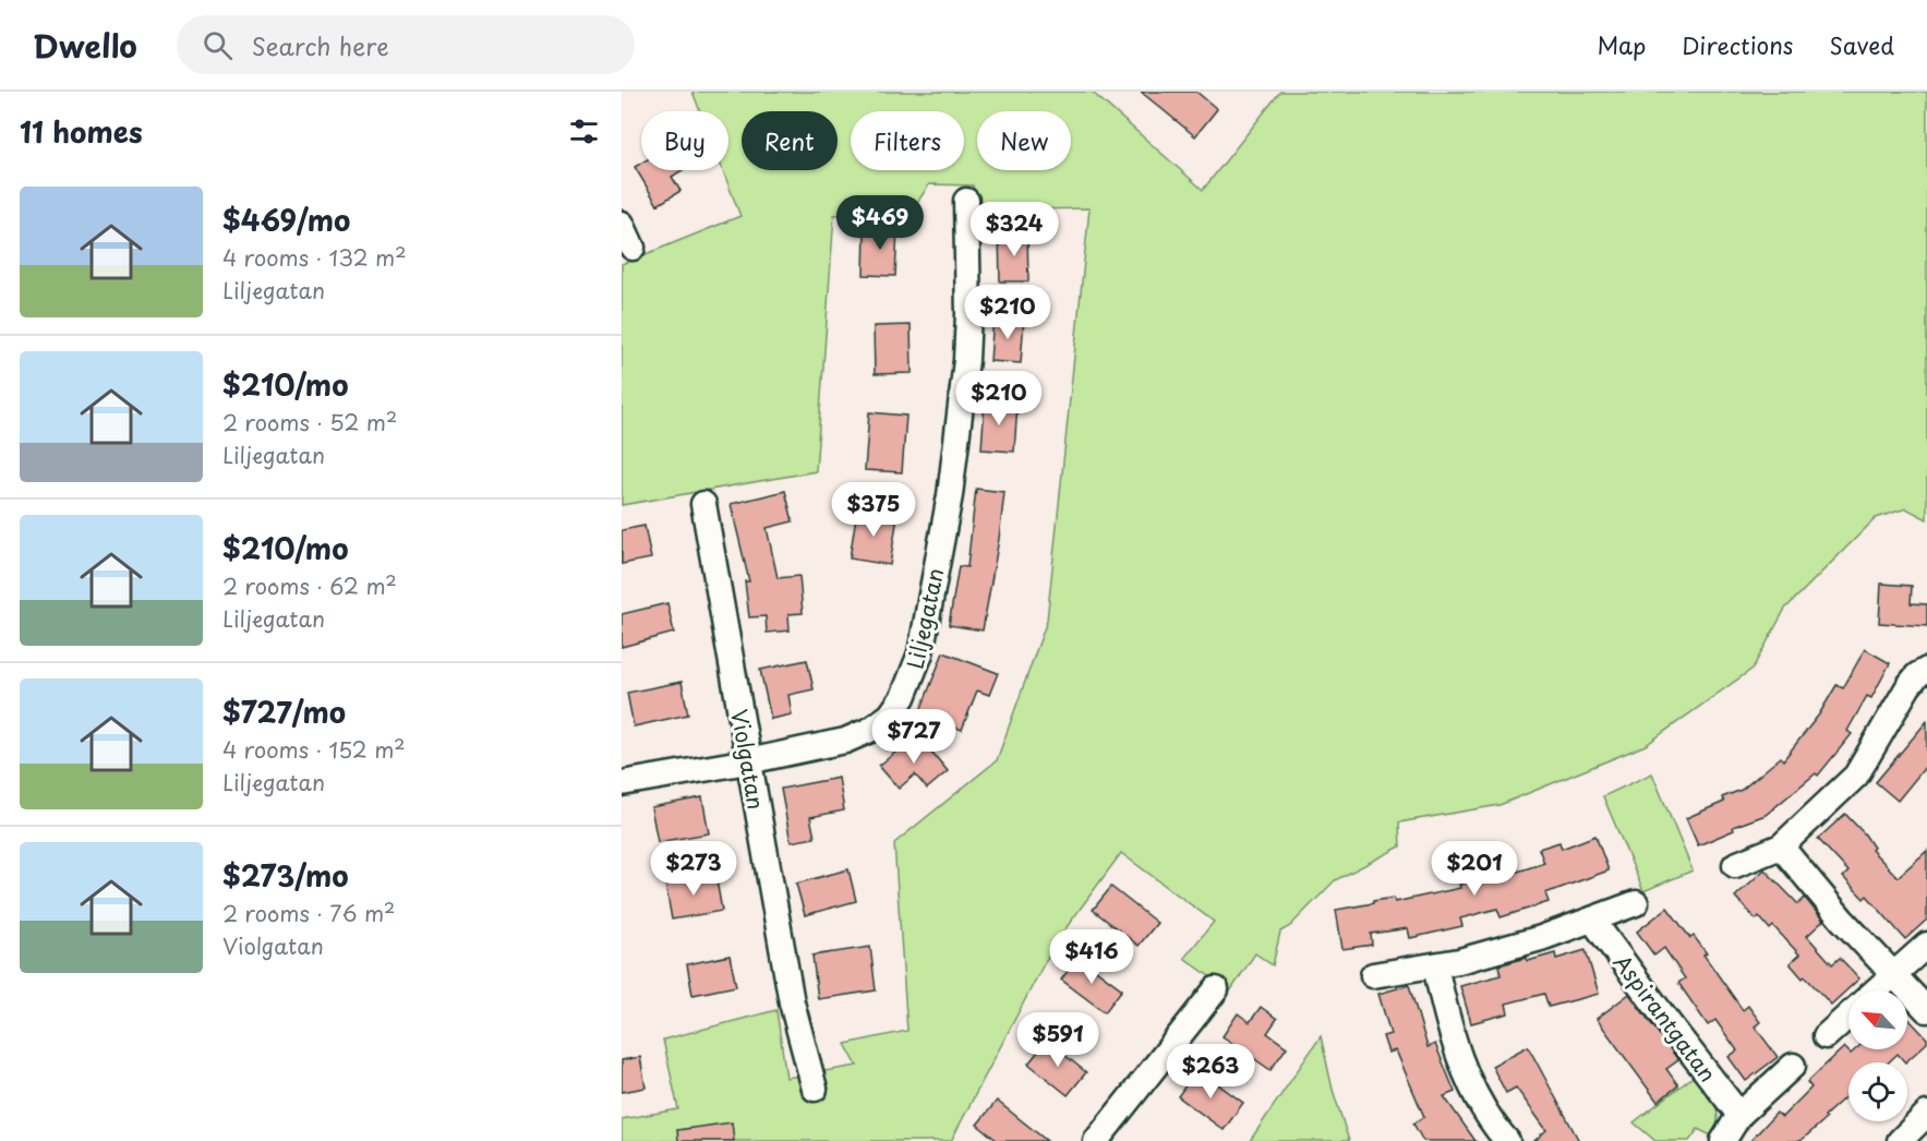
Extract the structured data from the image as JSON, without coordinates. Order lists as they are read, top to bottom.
{
  "streets": {
    "street": ["Liljegatan", "Violgatan", "Aspirantgatan"]
  },
  "crossings": [
    ["Liljegatan", "Violgatan"]
  ],
  "north": "top left",
  "page": {
    "header": "Dwello",
    "search": "Search here",
    "nav": ["Map", "Directions", "Saved"],
    "heading": "11 homes",
    "chip": [
      "Buy",
      "Rent",
      "Filters",
      "New"
    ],
    "list": [
      {
        "name": "$469/mo",
        "note": "4 rooms · 132 m² · Liljegatan"
      },
      {
        "name": "$210/mo",
        "note": "2 rooms · 52 m² · Liljegatan"
      },
      {
        "name": "$210/mo",
        "note": "2 rooms · 62 m² · Liljegatan"
      },
      {
        "name": "$727/mo",
        "note": "4 rooms · 152 m² · Liljegatan"
      },
      {
        "name": "$273/mo",
        "note": "2 rooms · 76 m² · Violgatan"
      }
    ],
    "price": [
      "$469",
      "$324",
      "$210",
      "$210",
      "$375",
      "$727",
      "$273",
      "$201",
      "$416",
      "$591",
      "$263"
    ]
  }
}
